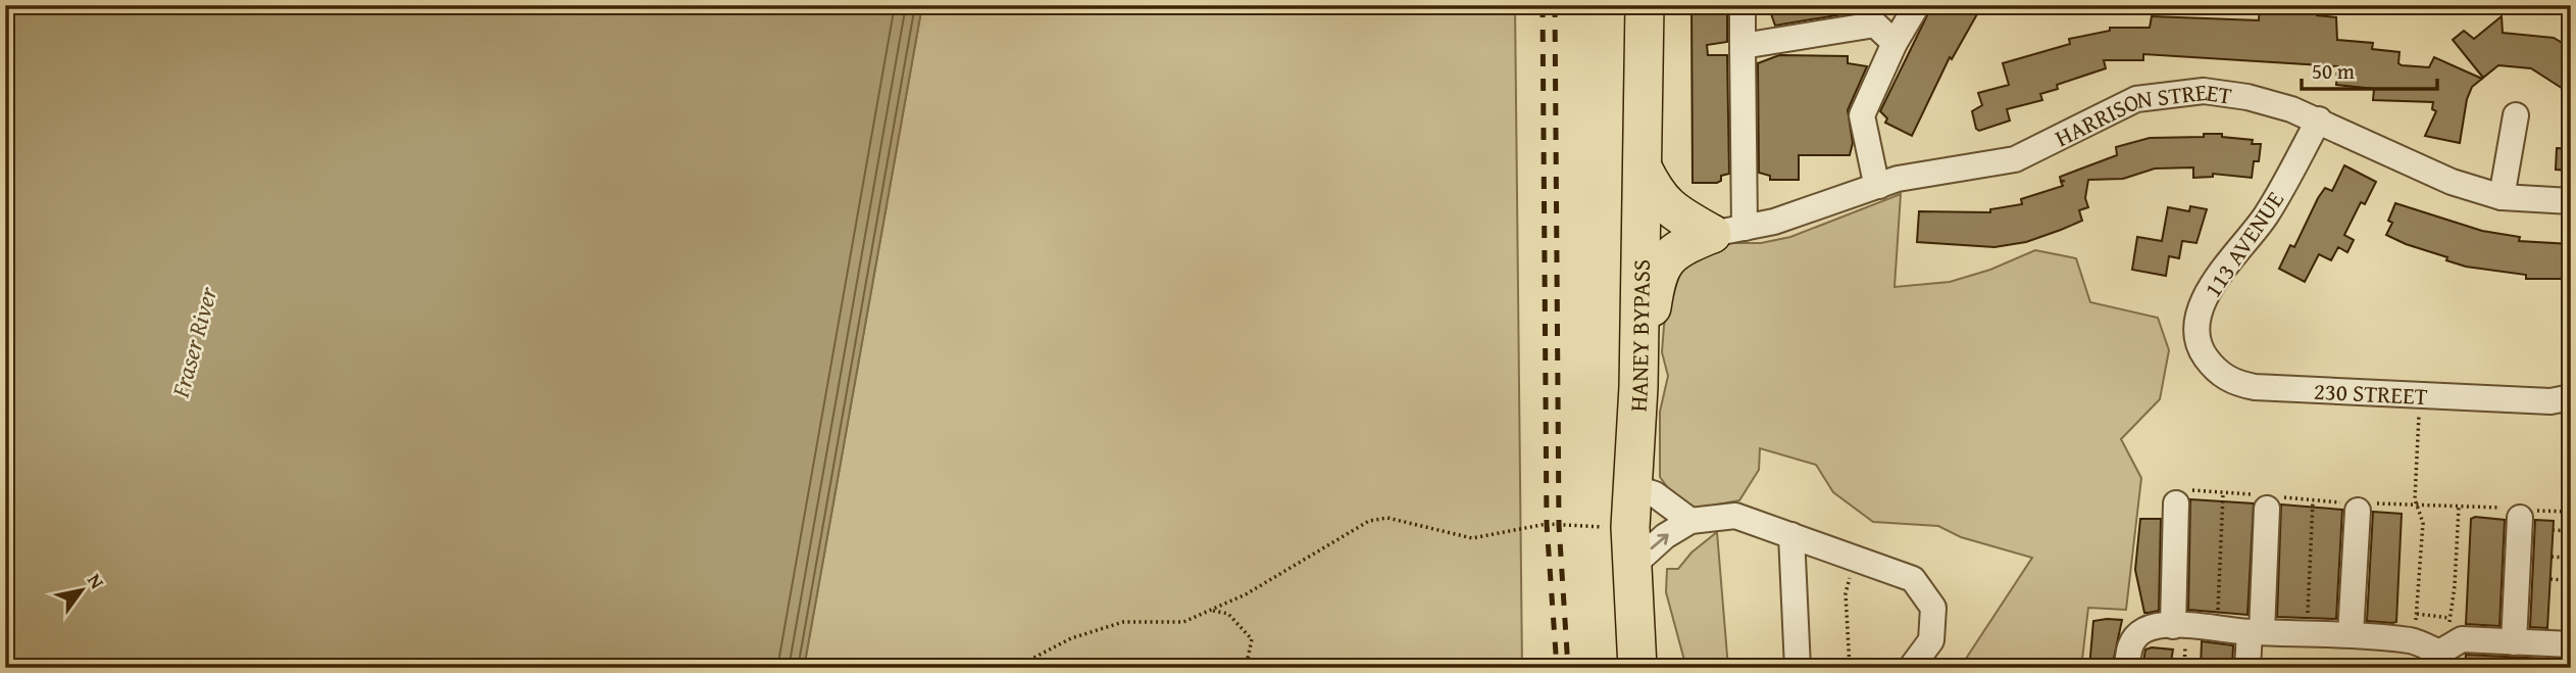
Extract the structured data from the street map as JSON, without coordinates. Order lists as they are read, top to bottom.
{
  "streets": {
    "highway": ["HANEY BYPASS"],
    "street": ["HARRISON STREET", "113 AVENUE", "230 STREET"]
  },
  "crossings": [
    ["HARRISON STREET", "113 AVENUE"],
    ["113 AVENUE", "230 STREET"]
  ],
  "water": ["Fraser River"],
  "scale_bar": "50 m",
  "north": "top right"
}
